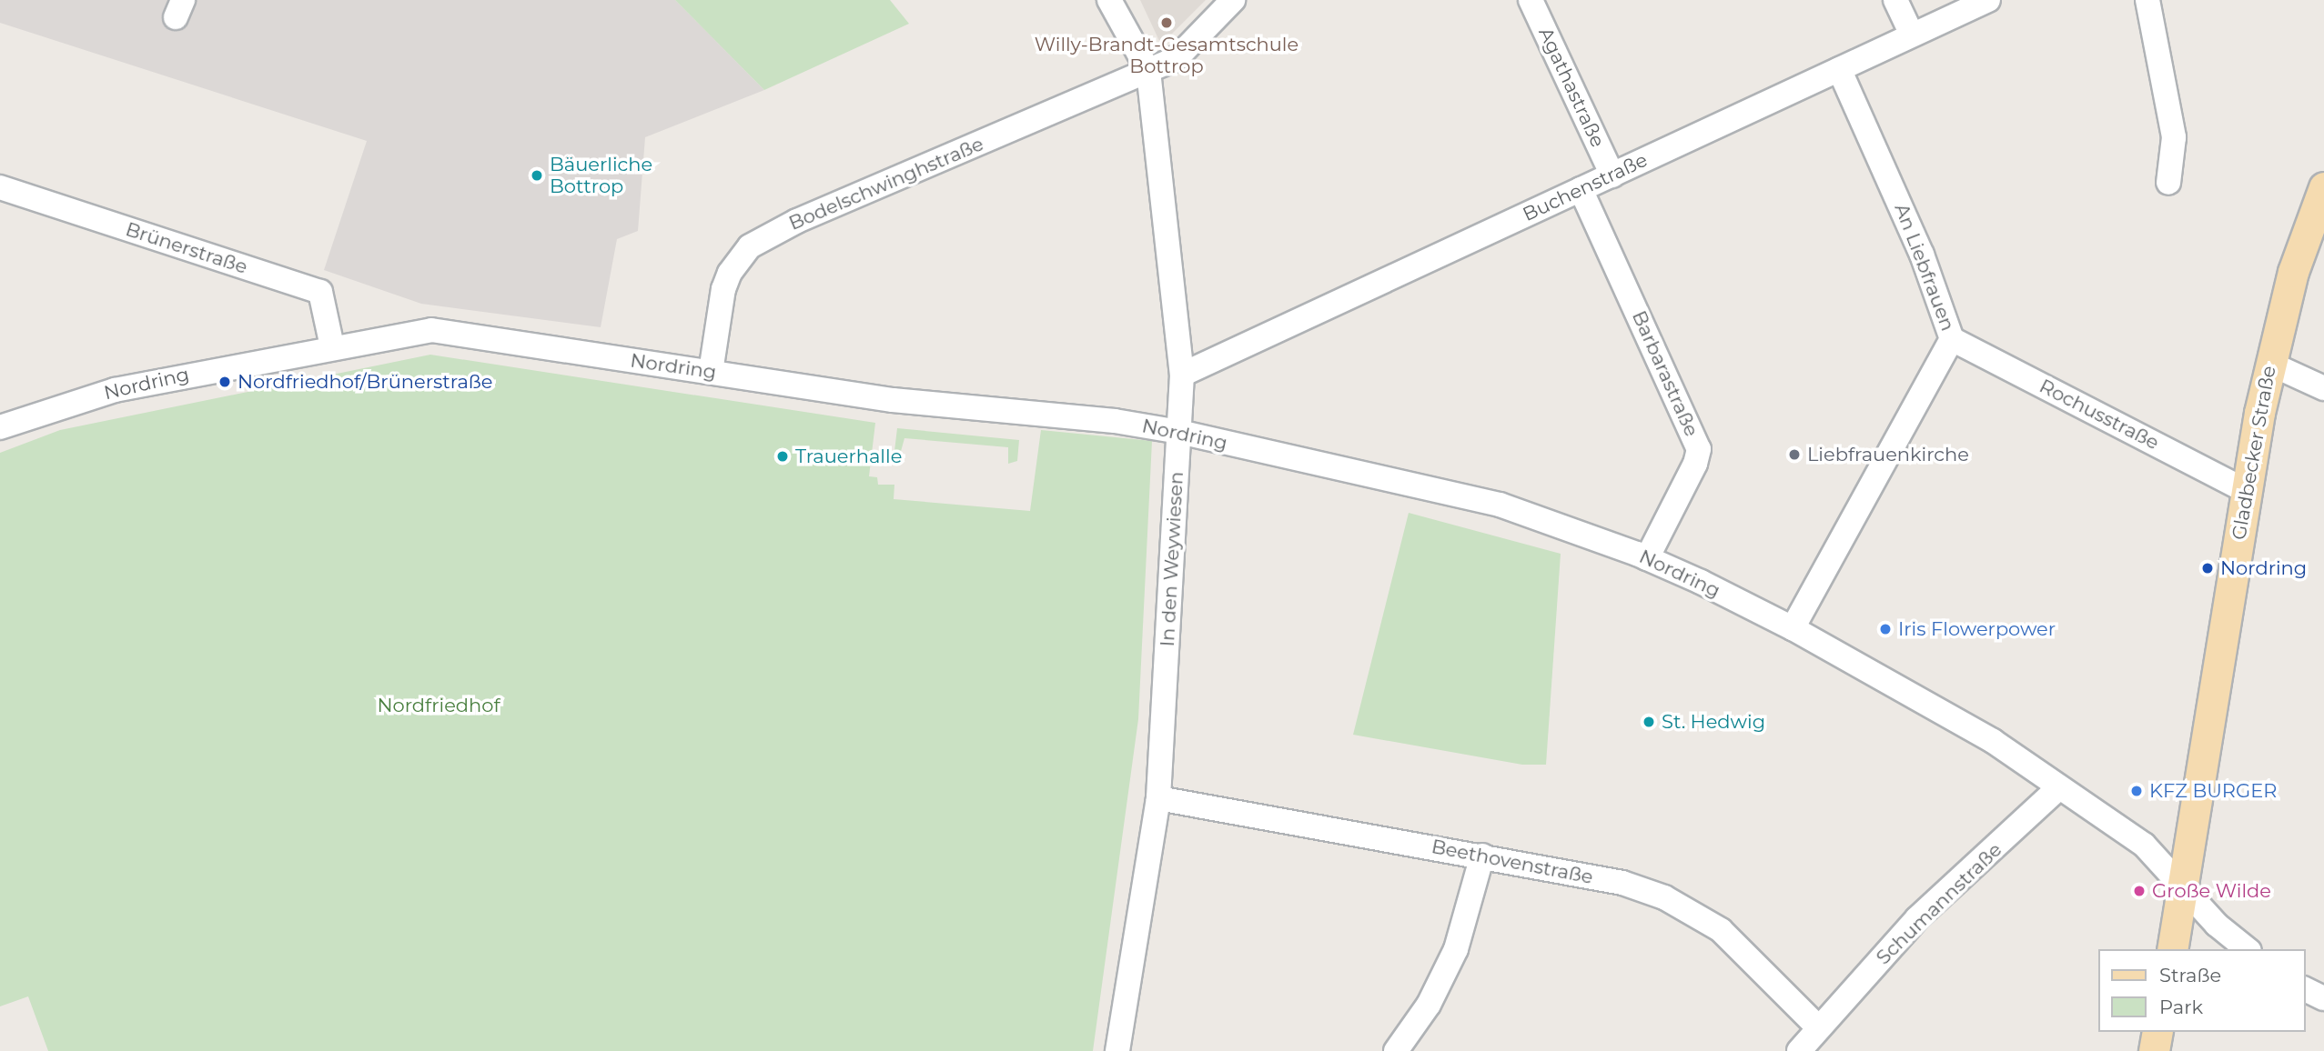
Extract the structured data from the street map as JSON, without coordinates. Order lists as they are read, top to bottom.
{
  "streets": {
    "main road": ["Gladbecker Straße"],
    "street": [
      "Agathastraße",
      "Bodelschwinghstraße",
      "Buchenstraße",
      "Brünerstraße",
      "An Liebfrauen",
      "Nordring",
      "Barbarastraße",
      "Rochusstraße",
      "In den Weywiesen",
      "Beethovenstraße",
      "Schumannstraße"
    ]
  },
  "crossings": [
    ["Agathastraße", "Buchenstraße"],
    ["Bodelschwinghstraße", "Nordring"],
    ["Bodelschwinghstraße", "In den Weywiesen"],
    ["Buchenstraße", "An Liebfrauen"],
    ["Buchenstraße", "Barbarastraße"],
    ["Buchenstraße", "In den Weywiesen"],
    ["Brünerstraße", "Nordring"],
    ["An Liebfrauen", "Nordring"],
    ["An Liebfrauen", "Rochusstraße"],
    ["Nordring", "Barbarastraße"],
    ["Nordring", "Gladbecker Straße"],
    ["Nordring", "In den Weywiesen"],
    ["Nordring", "Schumannstraße"],
    ["Rochusstraße", "Gladbecker Straße"],
    ["In den Weywiesen", "Beethovenstraße"],
    ["Beethovenstraße", "Schumannstraße"]
  ],
  "parks": ["Nordfriedhof"],
  "places": [
    "Willy-Brandt-Gesamtschule Bottrop",
    "Bäuerliche Bottrop",
    "Nordfriedhof/Brünerstraße",
    "Liebfrauenkirche",
    "Trauerhalle",
    "Nordring",
    "Iris Flowerpower",
    "St. Hedwig",
    "KFZ BURGER",
    "Große Wilde"
  ],
  "legend": ["Straße", "Park"]
}
